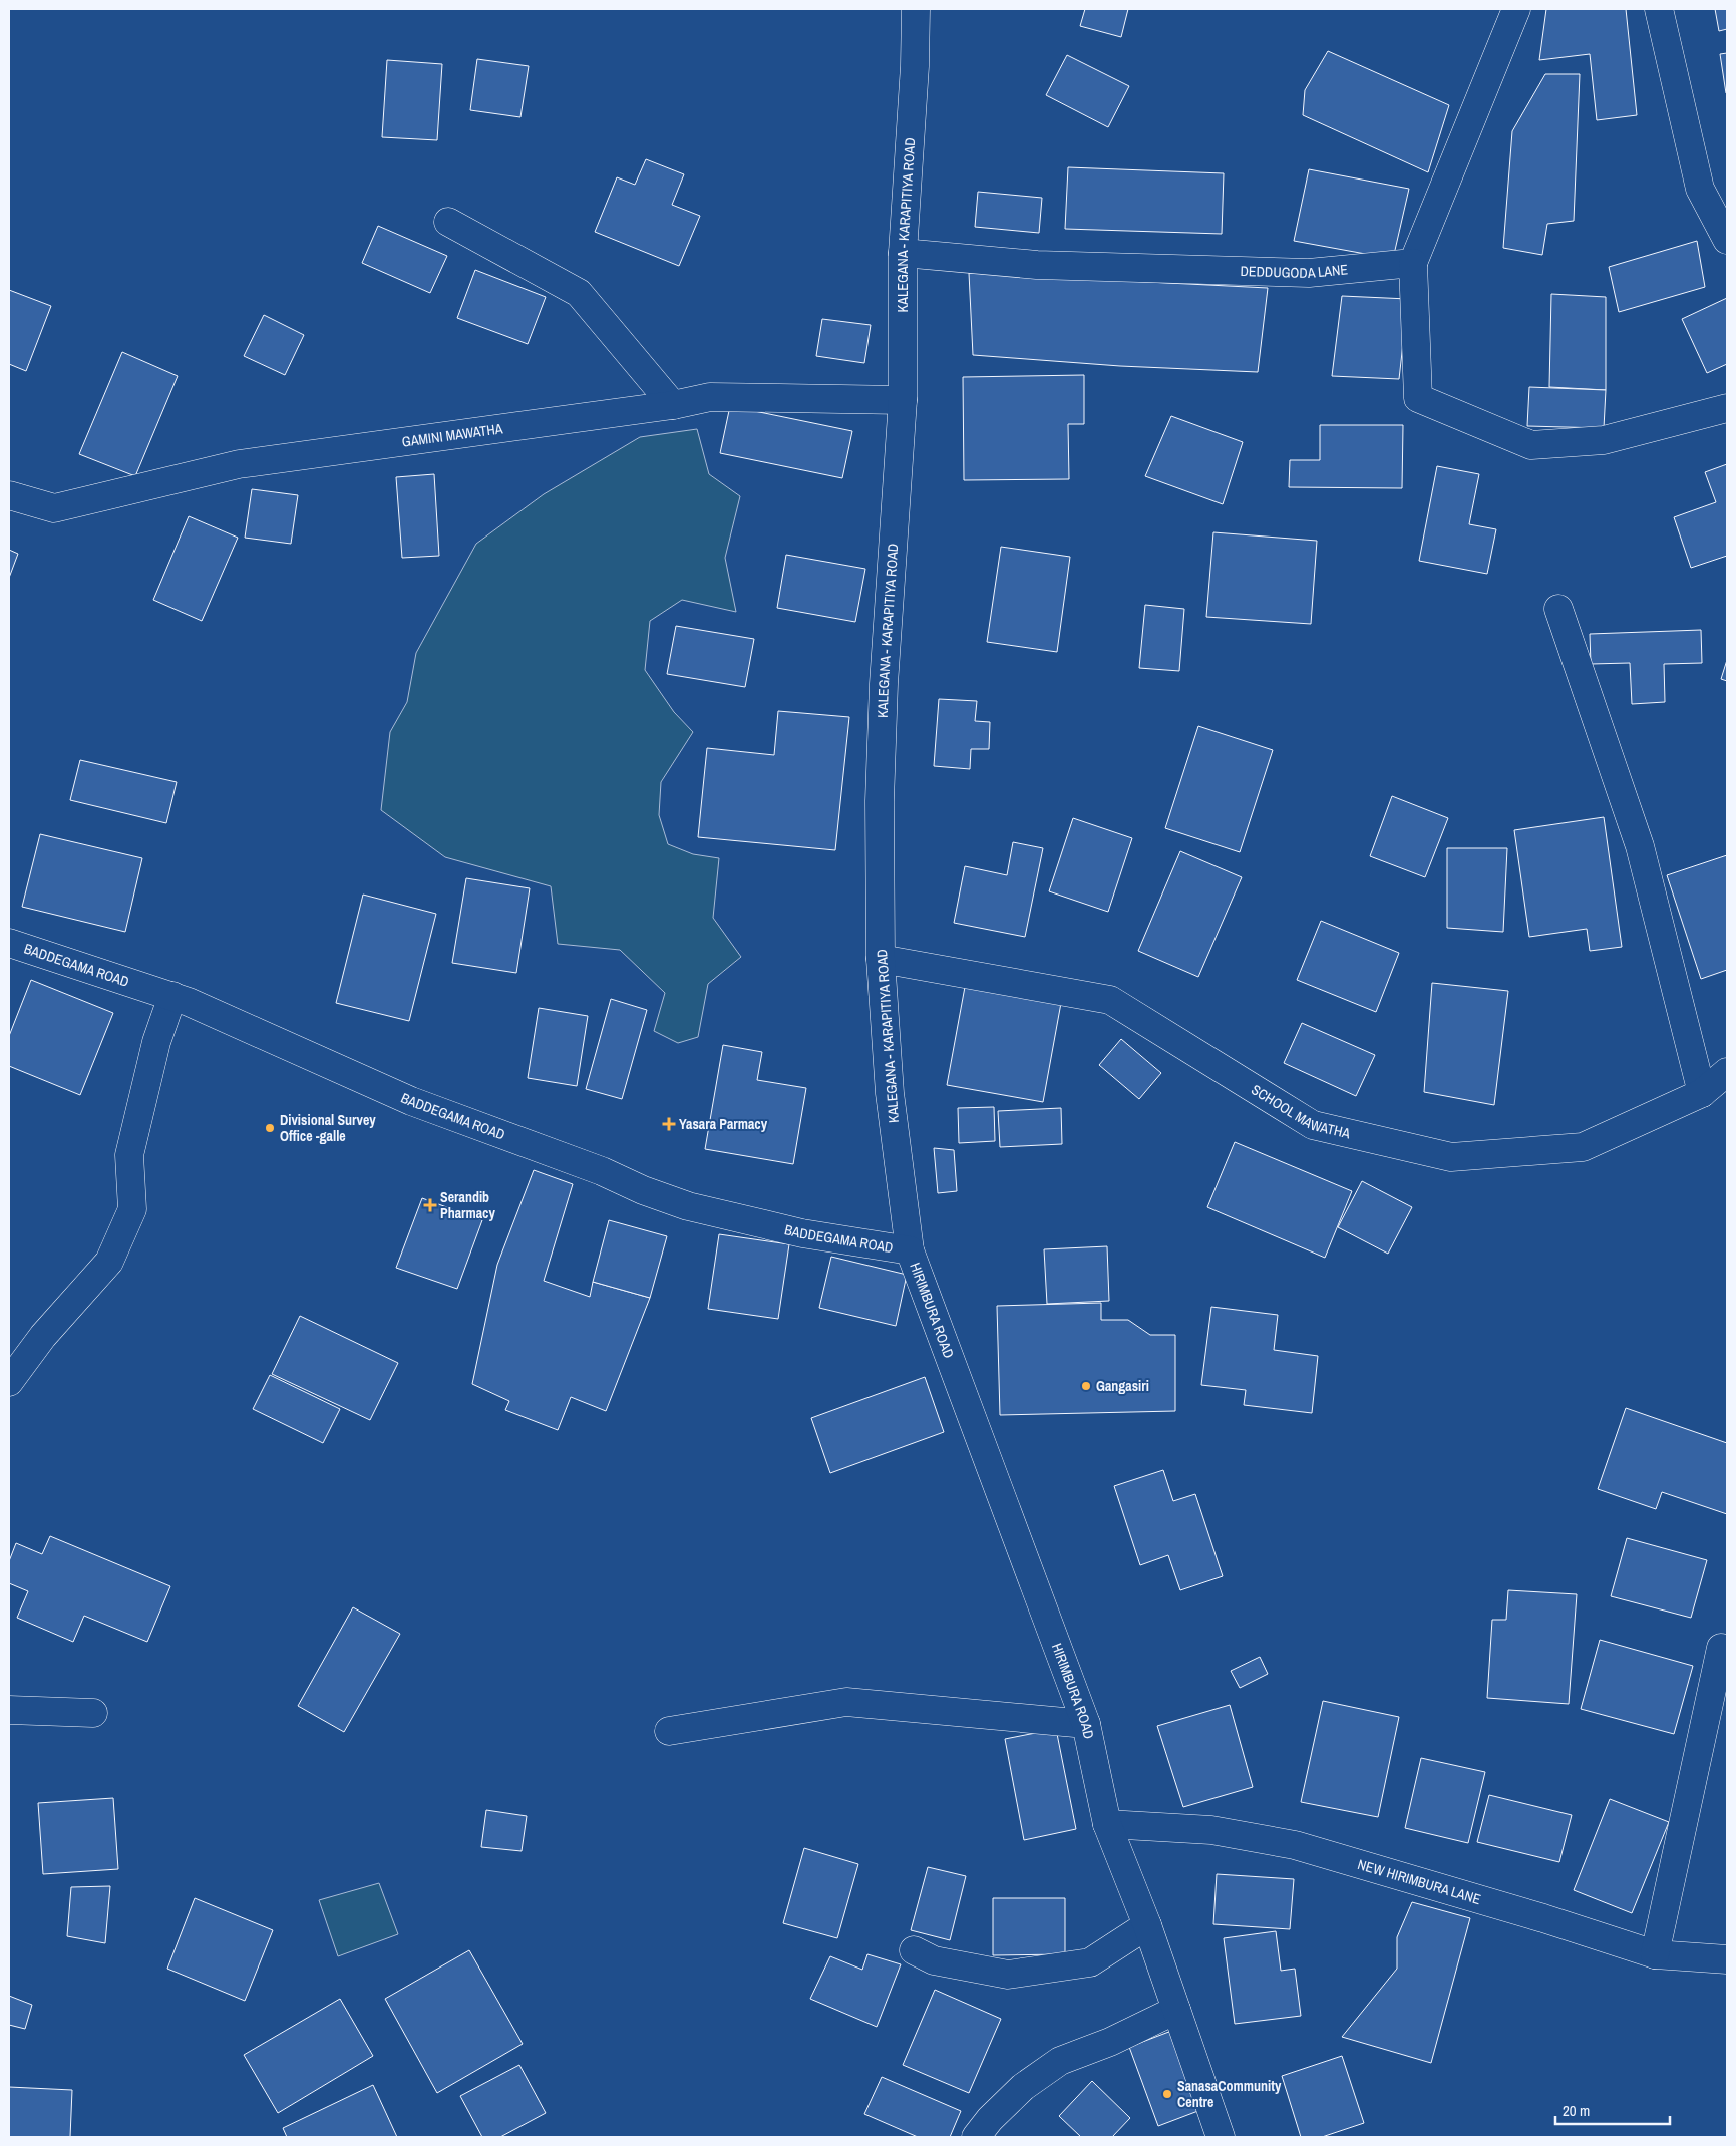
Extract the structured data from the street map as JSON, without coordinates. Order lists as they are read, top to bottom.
{
  "streets": {
    "street": [
      "KALEGANA - KARAPITIYA ROAD",
      "DEDDUGODA LANE",
      "GAMINI MAWATHA",
      "BADDEGAMA ROAD",
      "SCHOOL MAWATHA",
      "HIRIMBURA ROAD",
      "NEW HIRIMBURA LANE"
    ]
  },
  "crossings": [
    ["KALEGANA - KARAPITIYA ROAD", "DEDDUGODA LANE"],
    ["KALEGANA - KARAPITIYA ROAD", "GAMINI MAWATHA"],
    ["KALEGANA - KARAPITIYA ROAD", "BADDEGAMA ROAD"],
    ["KALEGANA - KARAPITIYA ROAD", "SCHOOL MAWATHA"],
    ["KALEGANA - KARAPITIYA ROAD", "HIRIMBURA ROAD"],
    ["BADDEGAMA ROAD", "HIRIMBURA ROAD"],
    ["HIRIMBURA ROAD", "NEW HIRIMBURA LANE"]
  ],
  "places": {
    "health": ["Yasara Parmacy", "Serandib Pharmacy"],
    "other": ["Divisional Survey Office -galle", "Gangasiri", "SanasaCommunity Centre"]
  },
  "scale_bar": "20 m"
}
